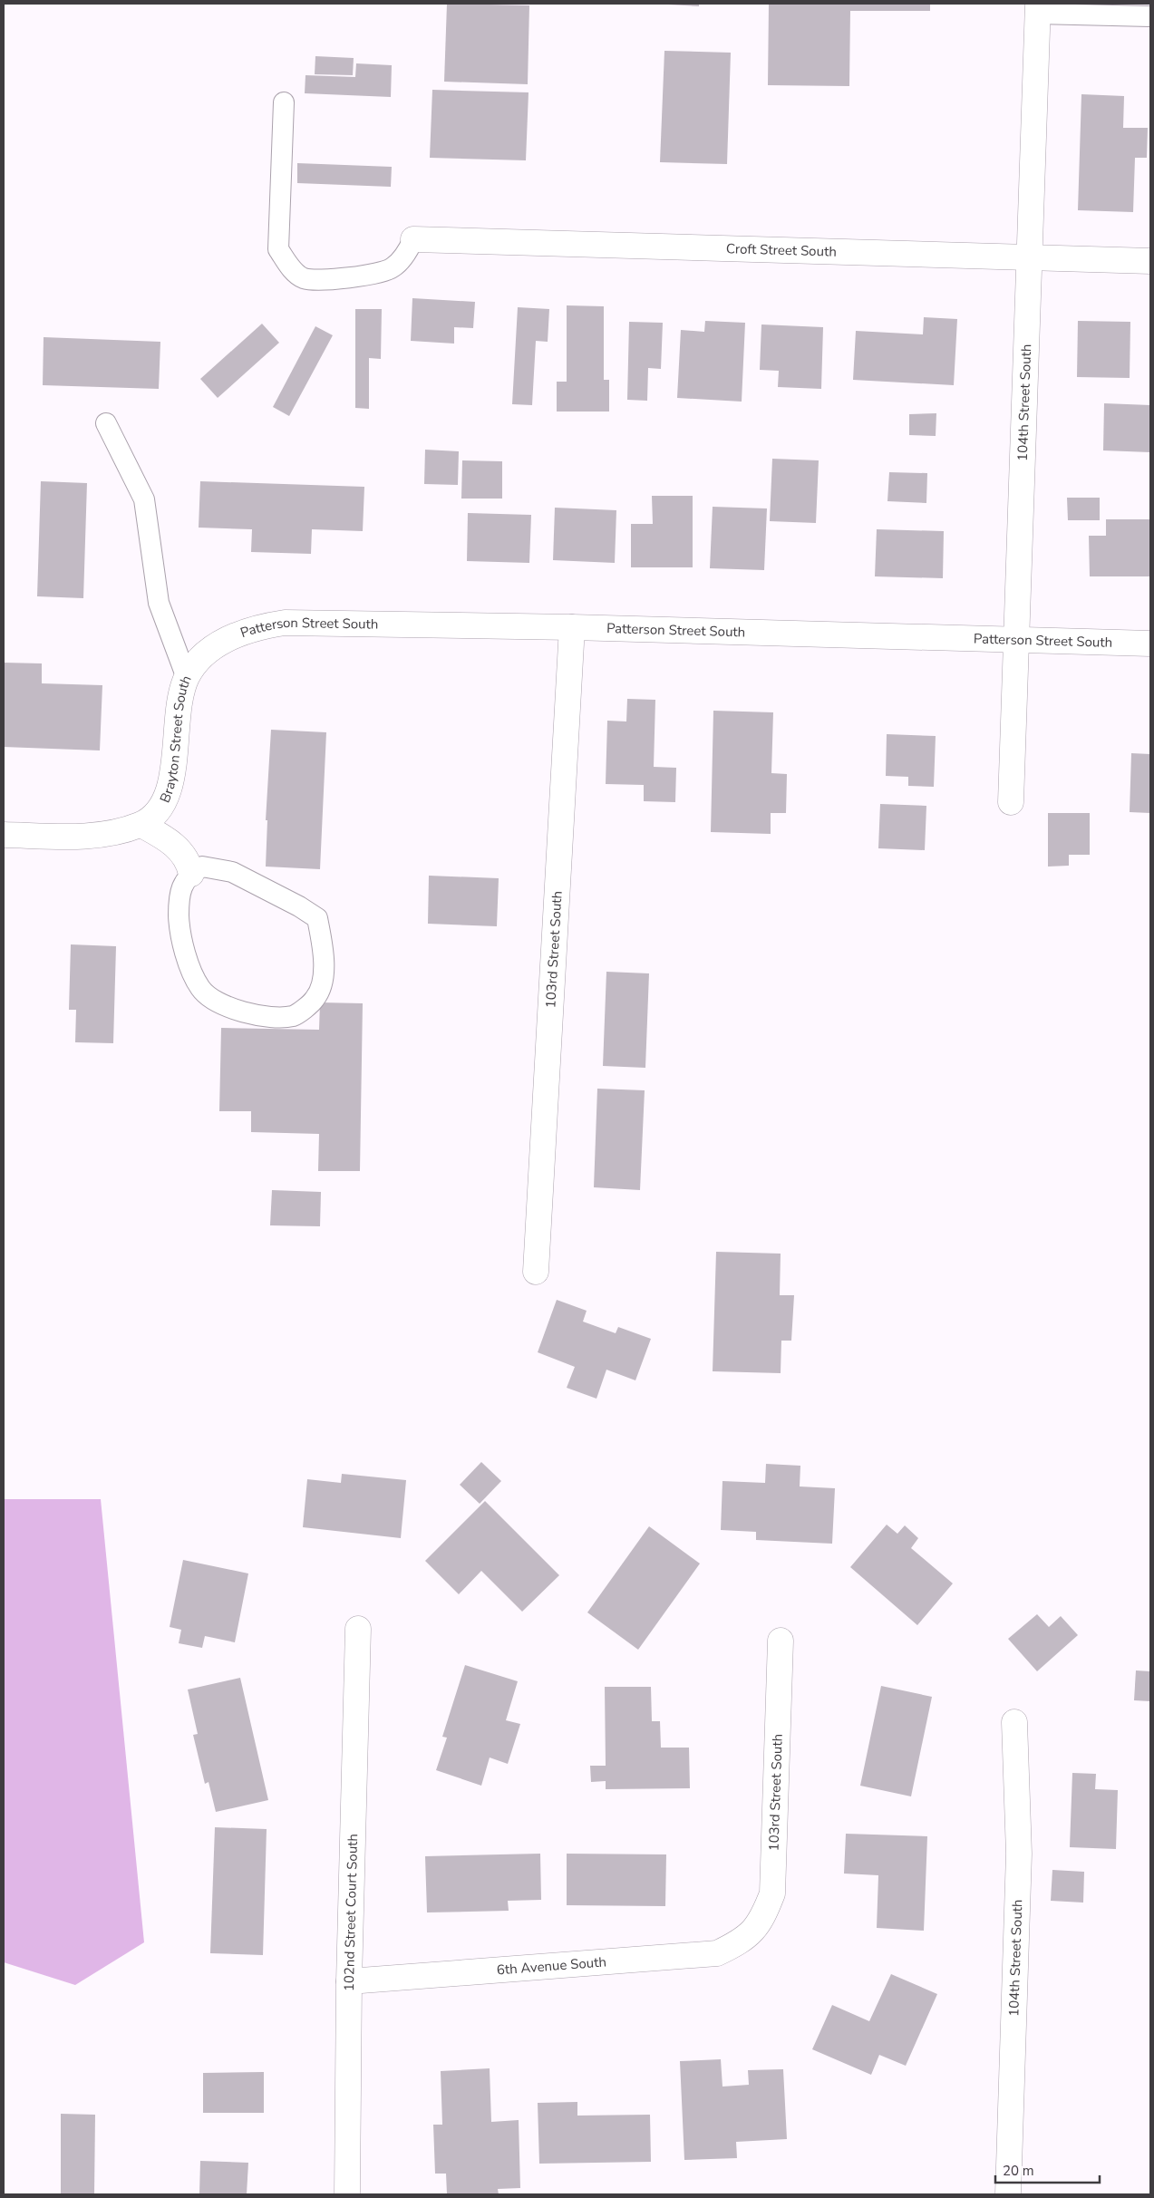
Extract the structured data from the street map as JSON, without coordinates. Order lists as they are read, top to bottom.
{
  "streets": {
    "street": [
      "Croft Street South",
      "104th Street South",
      "Patterson Street South",
      "Brayton Street South",
      "103rd Street South",
      "102nd Street Court South",
      "6th Avenue South"
    ]
  },
  "crossings": [
    ["Croft Street South", "104th Street South"],
    ["104th Street South", "Patterson Street South"],
    ["Patterson Street South", "Brayton Street South"],
    ["Patterson Street South", "103rd Street South"],
    ["103rd Street South", "6th Avenue South"],
    ["102nd Street Court South", "6th Avenue South"]
  ],
  "scale_bar": "20 m"
}
